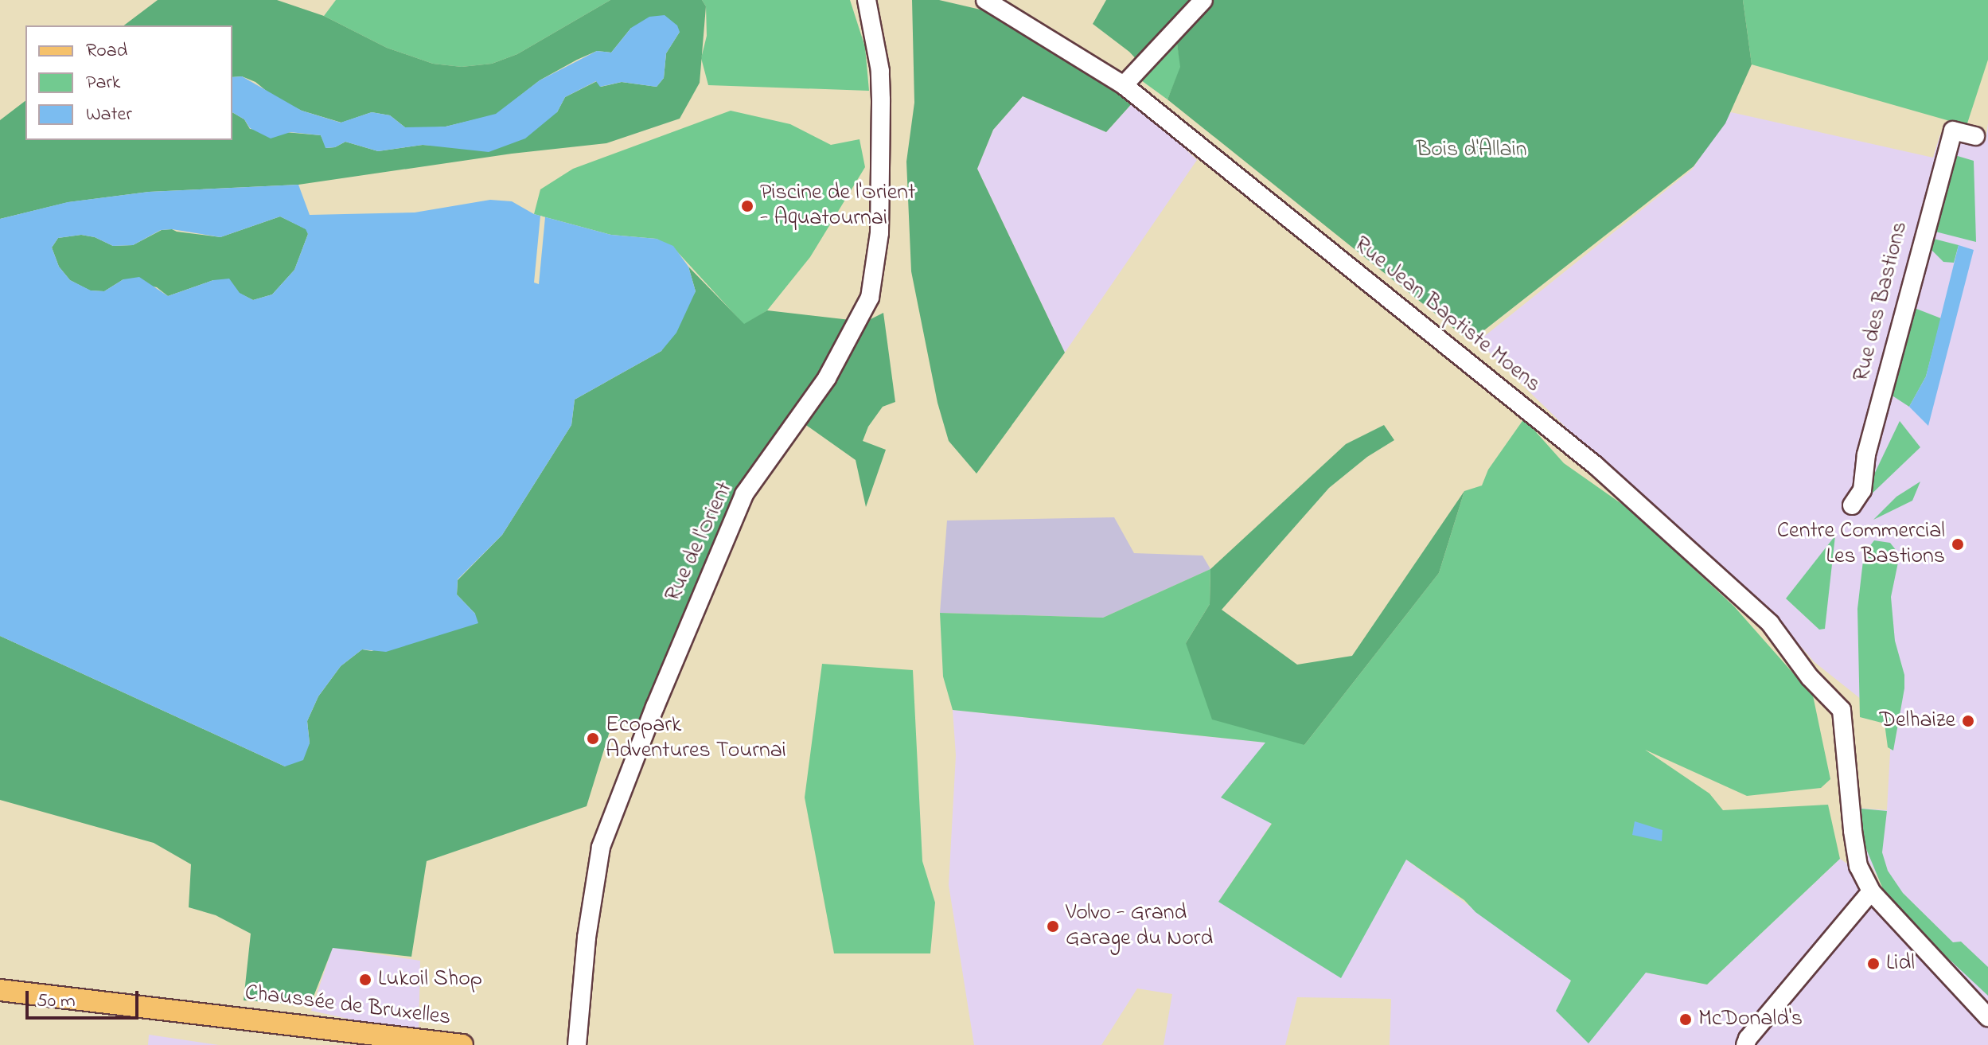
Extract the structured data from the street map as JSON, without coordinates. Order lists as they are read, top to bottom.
{
  "streets": {
    "main road": ["Chaussée de Bruxelles"],
    "street": ["Rue des Bastions", "Rue Jean Baptiste Moens", "Rue de l'Orient"]
  },
  "parks": ["Bois d'Allain"],
  "places": [
    "Piscine de l'Orient - Aquatournai",
    "Centre Commercial Les Bastions",
    "Delhaize",
    "Ecopark Adventures Tournai",
    "Volvo - Grand Garage du Nord",
    "Lidl",
    "Lukoil Shop",
    "McDonald's"
  ],
  "legend": ["Road", "Park", "Water"],
  "scale_bar": "50 m"
}
